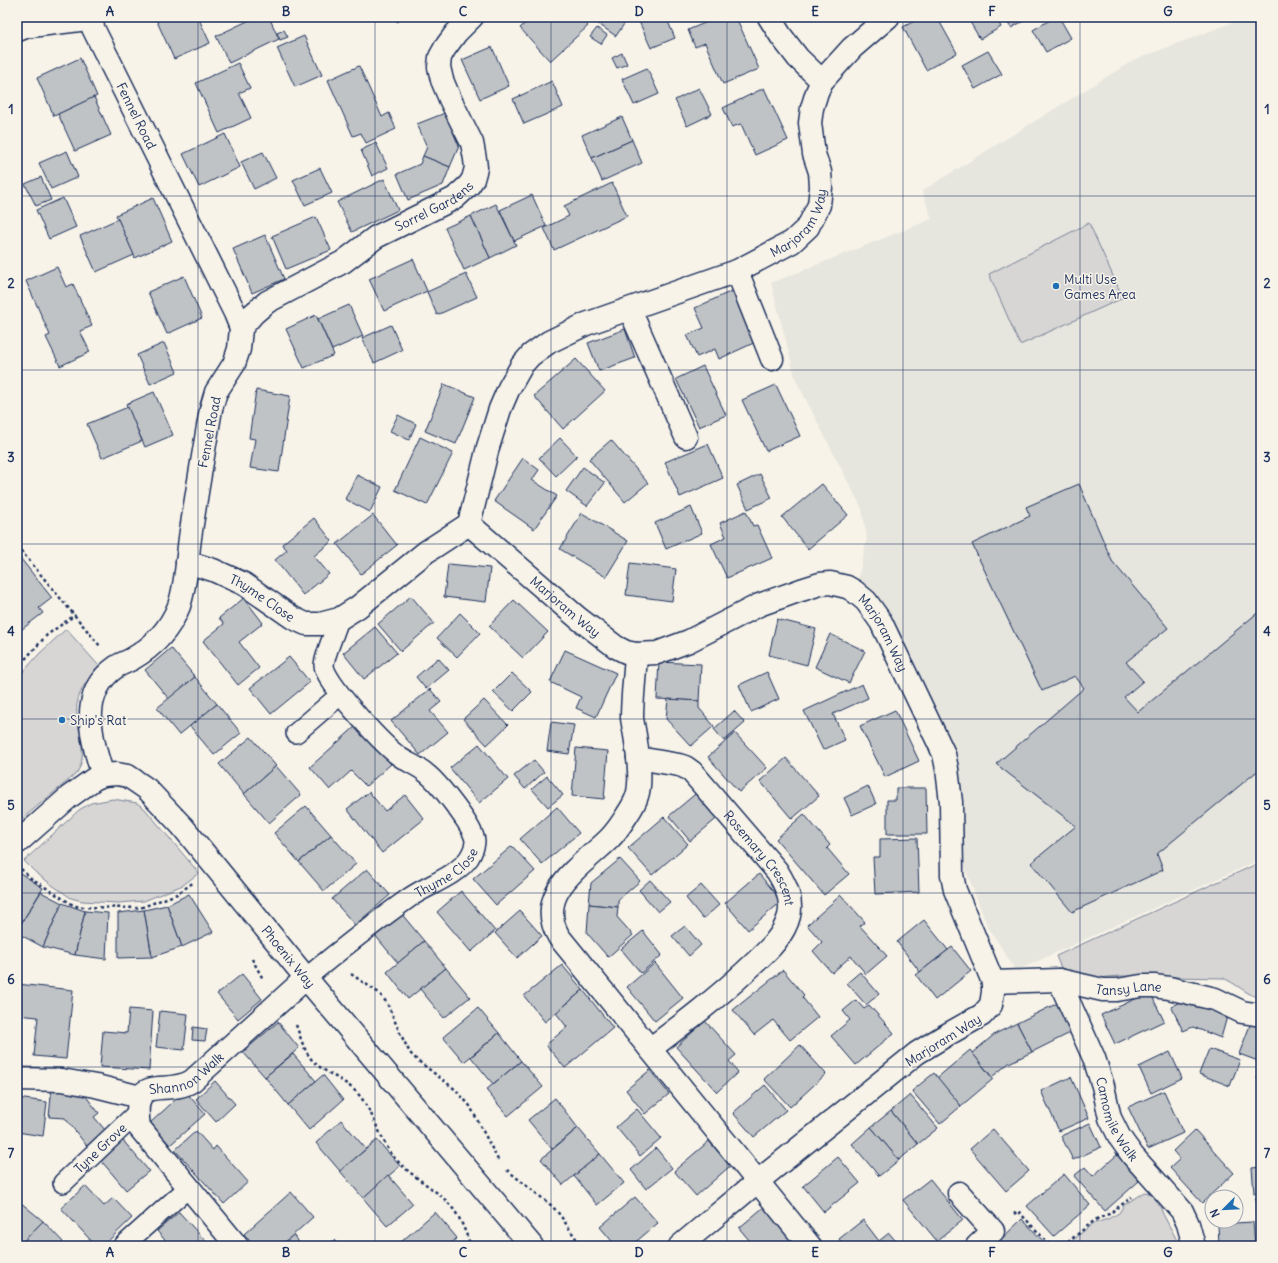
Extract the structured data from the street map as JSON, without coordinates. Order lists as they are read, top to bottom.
{
  "streets": {
    "street": [
      "Fennel Road",
      "Sorrel Gardens",
      "Marjoram Way",
      "Thyme Close",
      "Rosemary Crescent",
      "Phoenix Way",
      "Tansy Lane",
      "Shannon Walk",
      "Camomile Walk",
      "Tyne Grove"
    ]
  },
  "crossings": [
    ["Fennel Road", "Sorrel Gardens"],
    ["Fennel Road", "Thyme Close"],
    ["Fennel Road", "Phoenix Way"],
    ["Marjoram Way", "Thyme Close"],
    ["Marjoram Way", "Tansy Lane"],
    ["Thyme Close", "Phoenix Way"],
    ["Thyme Close", "Shannon Walk"],
    ["Phoenix Way", "Shannon Walk"],
    ["Tansy Lane", "Camomile Walk"],
    ["Shannon Walk", "Tyne Grove"]
  ],
  "places": ["Multi Use Games Area", "Ship's Rat"],
  "north": "bottom left",
  "grid": {
    "columns": [
      "A",
      "B",
      "C",
      "D",
      "E",
      "F",
      "G"
    ],
    "rows": [
      "1",
      "2",
      "3",
      "4",
      "5",
      "6",
      "7"
    ]
  }
}
